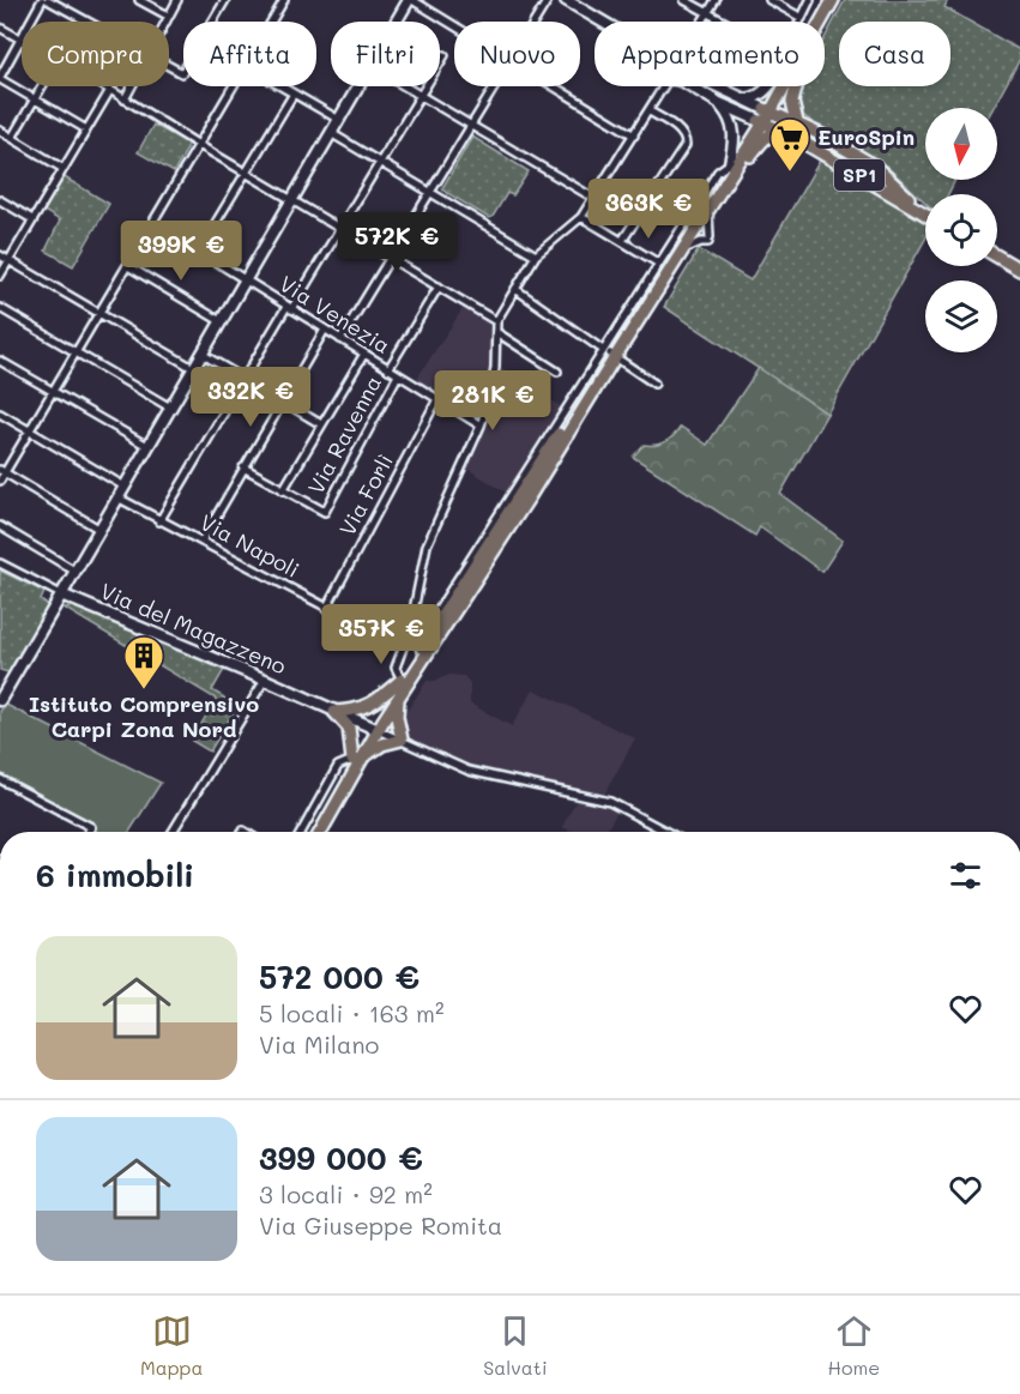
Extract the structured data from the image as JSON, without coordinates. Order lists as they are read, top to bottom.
{
  "streets": {
    "main road": ["SP1"],
    "street": [
      "Via Venezia",
      "Via Ravenna",
      "Via Forlì",
      "Via Napoli",
      "Via del Magazzeno"
    ]
  },
  "crossings": [
    ["Via Venezia", "Via Ravenna"],
    ["Via Venezia", "Via Forlì"],
    ["Via Forlì", "Via Napoli"]
  ],
  "places": {
    "supermarket": ["EuroSpin"],
    "building": ["Istituto Comprensivo Carpi Zona Nord"]
  },
  "north": "bottom",
  "page": {
    "chip": [
      "Compra",
      "Affitta",
      "Filtri",
      "Nuovo",
      "Appartamento",
      "Casa"
    ],
    "price": [
      "363K €",
      "572K €",
      "399K €",
      "332K €",
      "281K €",
      "357K €"
    ],
    "heading": "6 immobili",
    "list": [
      {
        "name": "572 000 €",
        "note": "5 locali · 163 m² · Via Milano"
      },
      {
        "name": "399 000 €",
        "note": "3 locali · 92 m² · Via Giuseppe Romita"
      }
    ],
    "tabs": ["Mappa", "Salvati", "Home"]
  }
}
